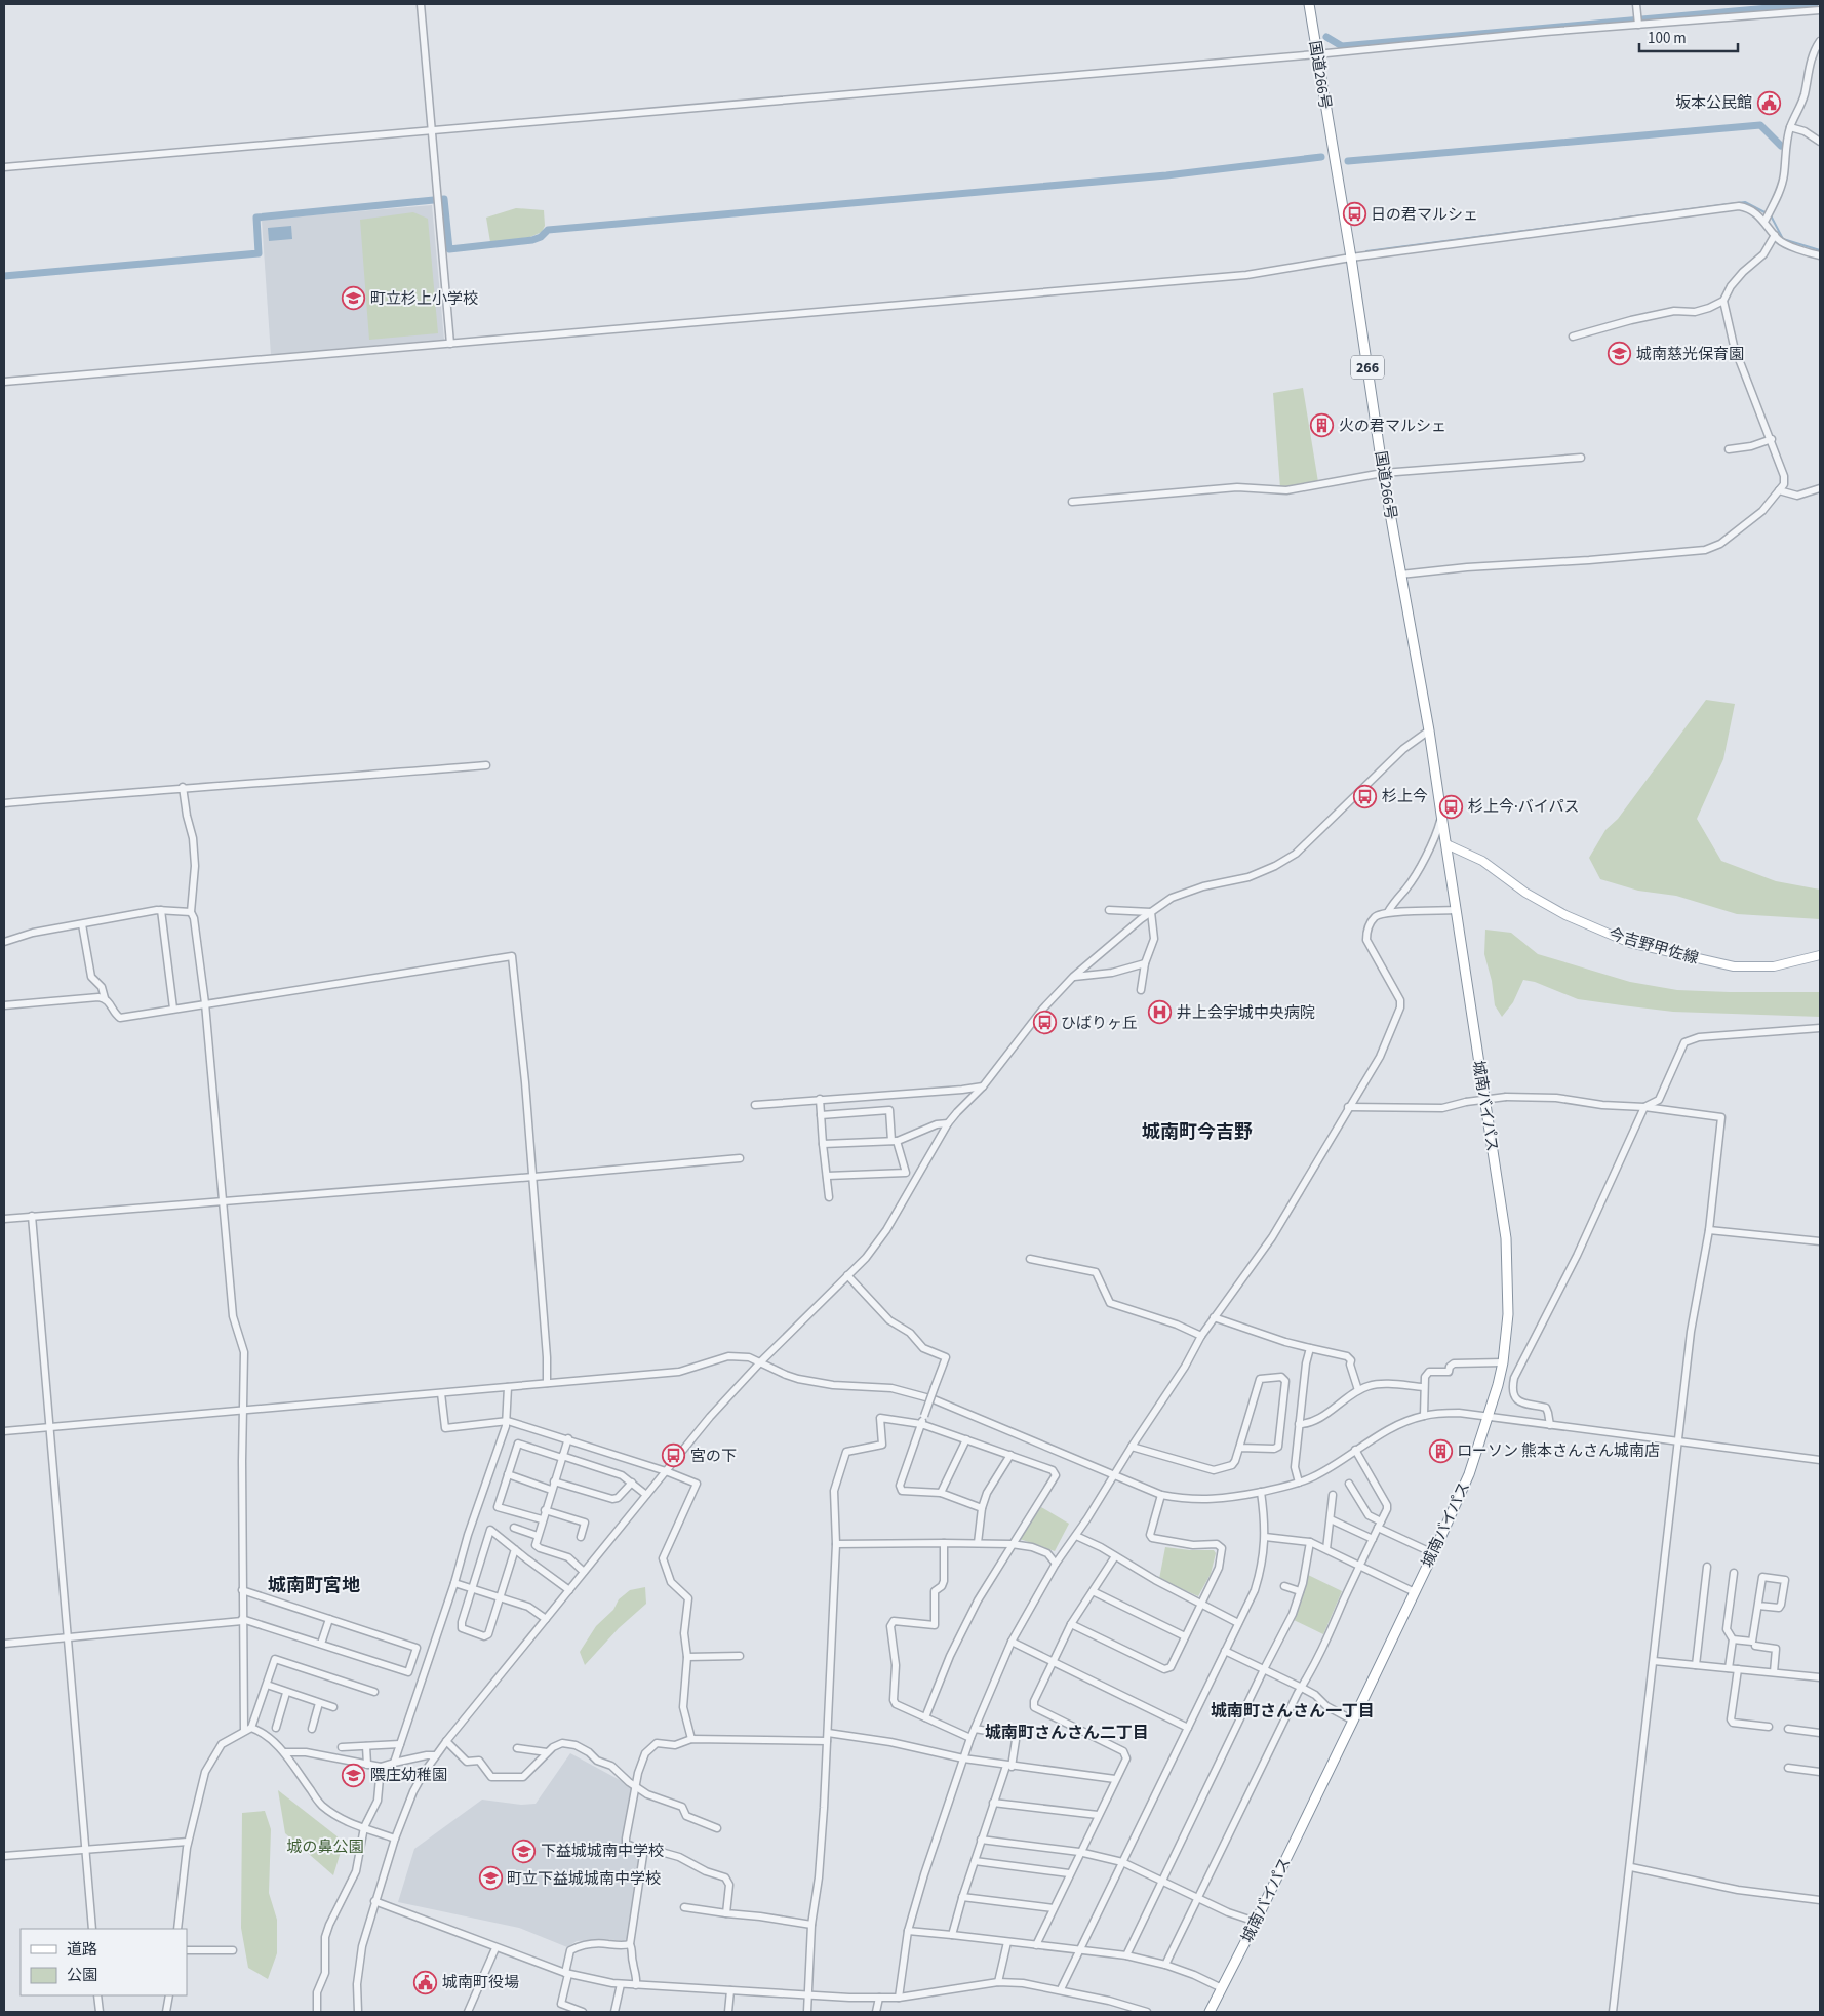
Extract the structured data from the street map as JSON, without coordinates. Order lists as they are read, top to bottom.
{
  "streets": {
    "highway": ["国道266号", "266", "城南バイパス"],
    "main road": ["今吉野甲佐線"]
  },
  "crossings": [
    ["国道266号", "今吉野甲佐線"],
    ["国道266号", "城南バイパス"],
    ["今吉野甲佐線", "城南バイパス"]
  ],
  "districts": [
    "城南町今吉野",
    "城南町宮地",
    "城南町さんさん一丁目",
    "城南町さんさん二丁目"
  ],
  "parks": ["城の鼻公園"],
  "places": {
    "public building": ["坂本公民館", "城南町役場"],
    "bus stop": [
      "日の君マルシェ",
      "杉上今",
      "杉上今·バイパス",
      "ひばりヶ丘",
      "宮の下"
    ],
    "school or university": [
      "町立杉上小学校",
      "城南慈光保育園",
      "隈庄幼稚園",
      "下益城城南中学校",
      "町立下益城城南中学校"
    ],
    "building": ["火の君マルシェ", "ローソン 熊本さんさん城南店"],
    "hospital": ["井上会宇城中央病院"]
  },
  "legend": ["道路", "公園"],
  "scale_bar": "100 m"
}
